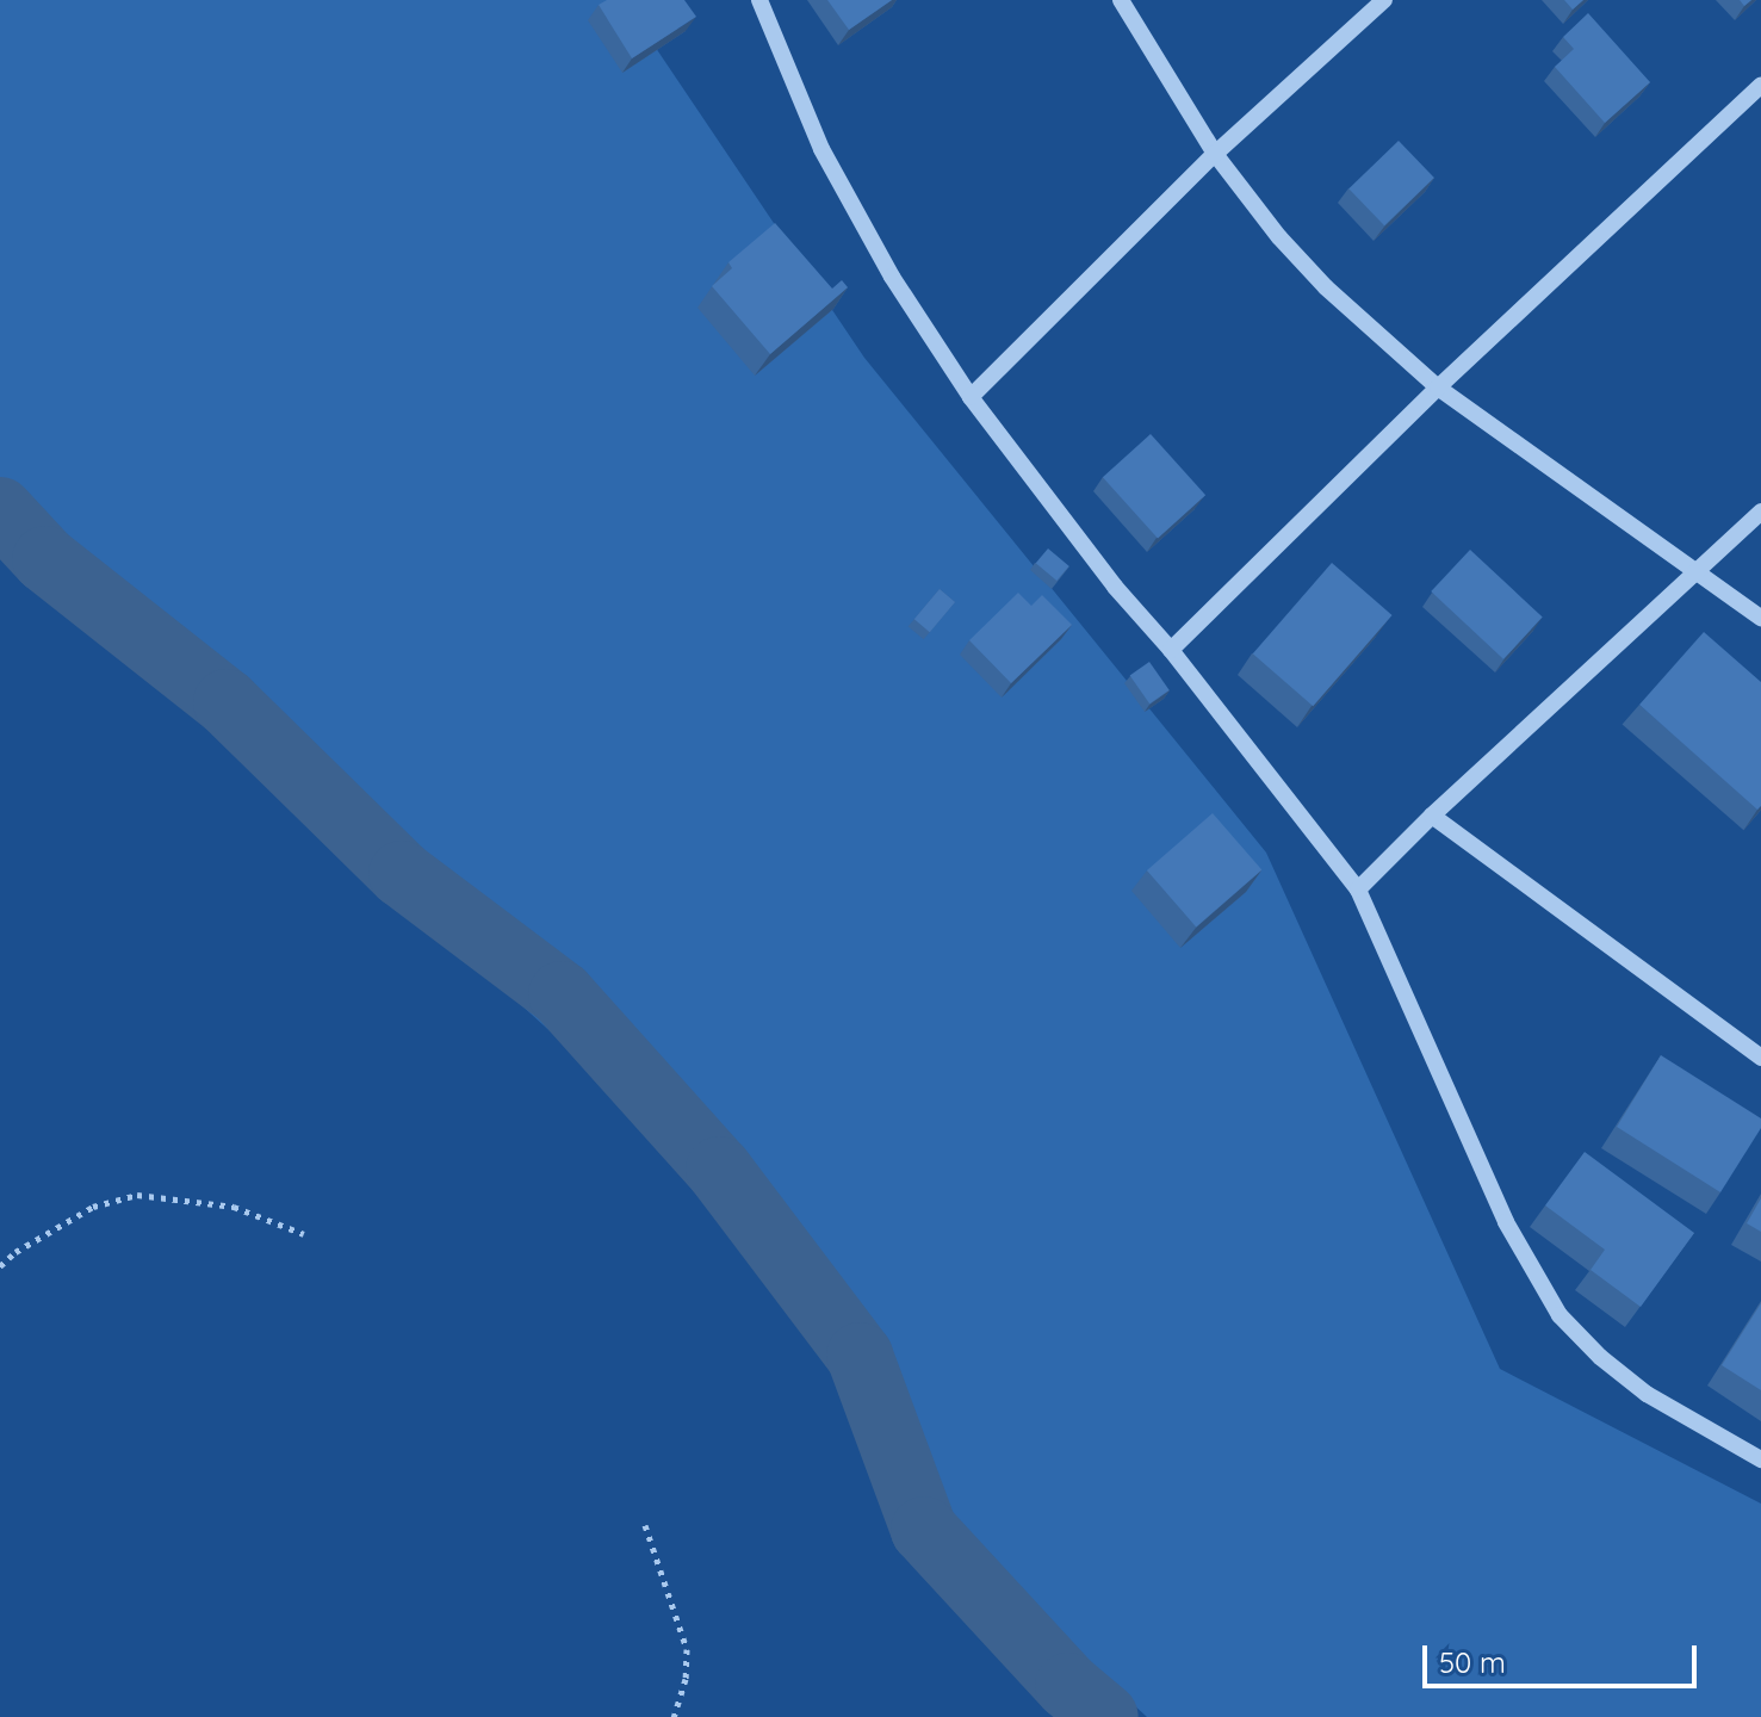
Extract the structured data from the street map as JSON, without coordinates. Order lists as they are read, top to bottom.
{
  "scale_bar": "50 m"
}
